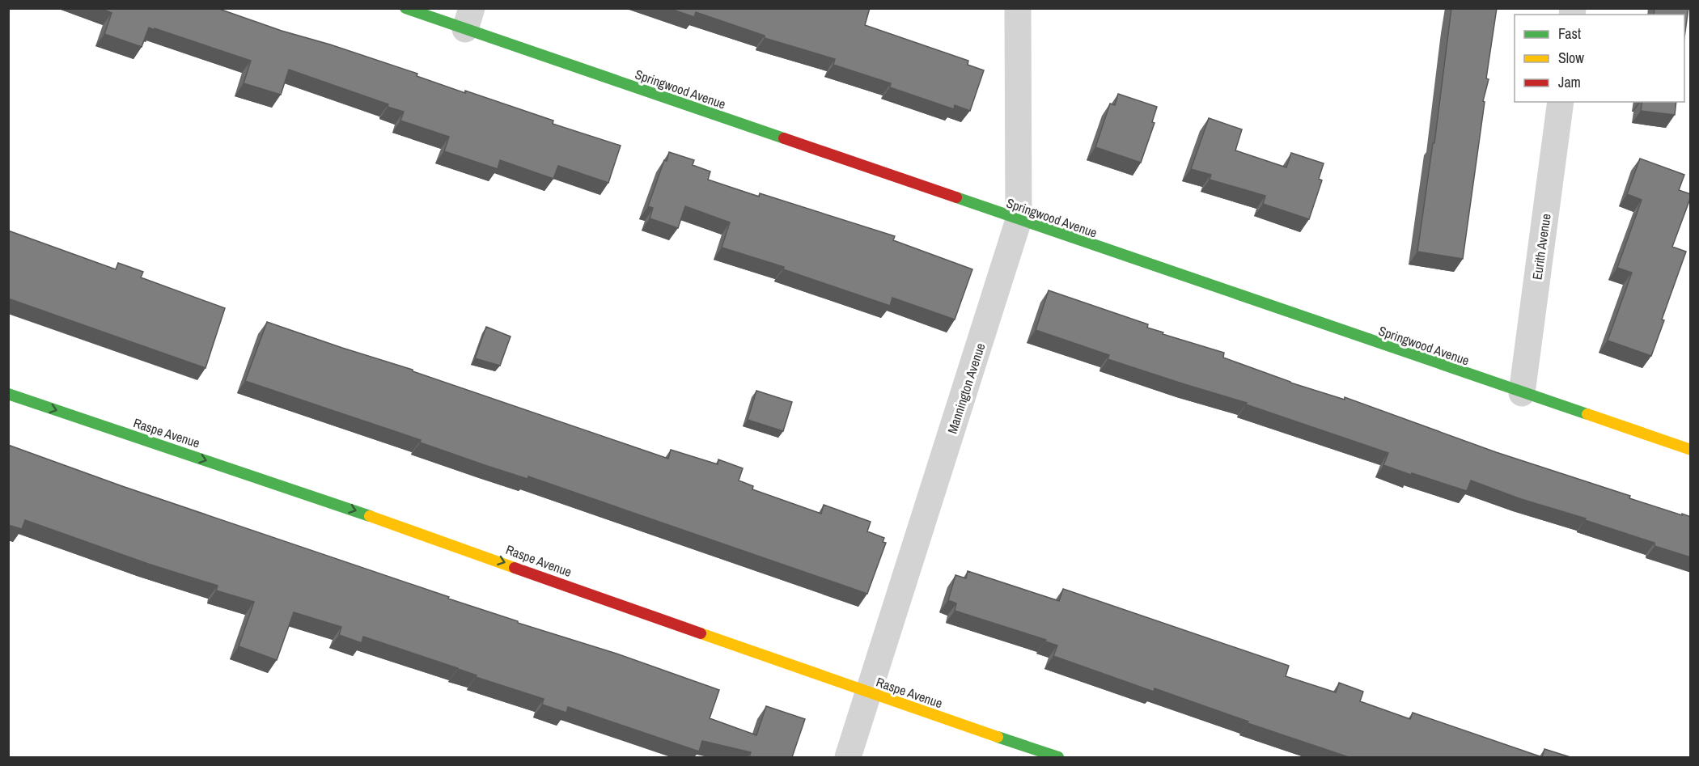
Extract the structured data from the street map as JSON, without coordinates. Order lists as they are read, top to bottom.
{
  "streets": {
    "street": [
      "Springwood Avenue",
      "Eurith Avenue",
      "Mannington Avenue",
      "Raspe Avenue"
    ]
  },
  "crossings": [
    ["Springwood Avenue", "Eurith Avenue"],
    ["Springwood Avenue", "Mannington Avenue"],
    ["Mannington Avenue", "Raspe Avenue"]
  ],
  "one_way": ["Raspe Avenue"],
  "legend": ["Fast", "Slow", "Jam"]
}
